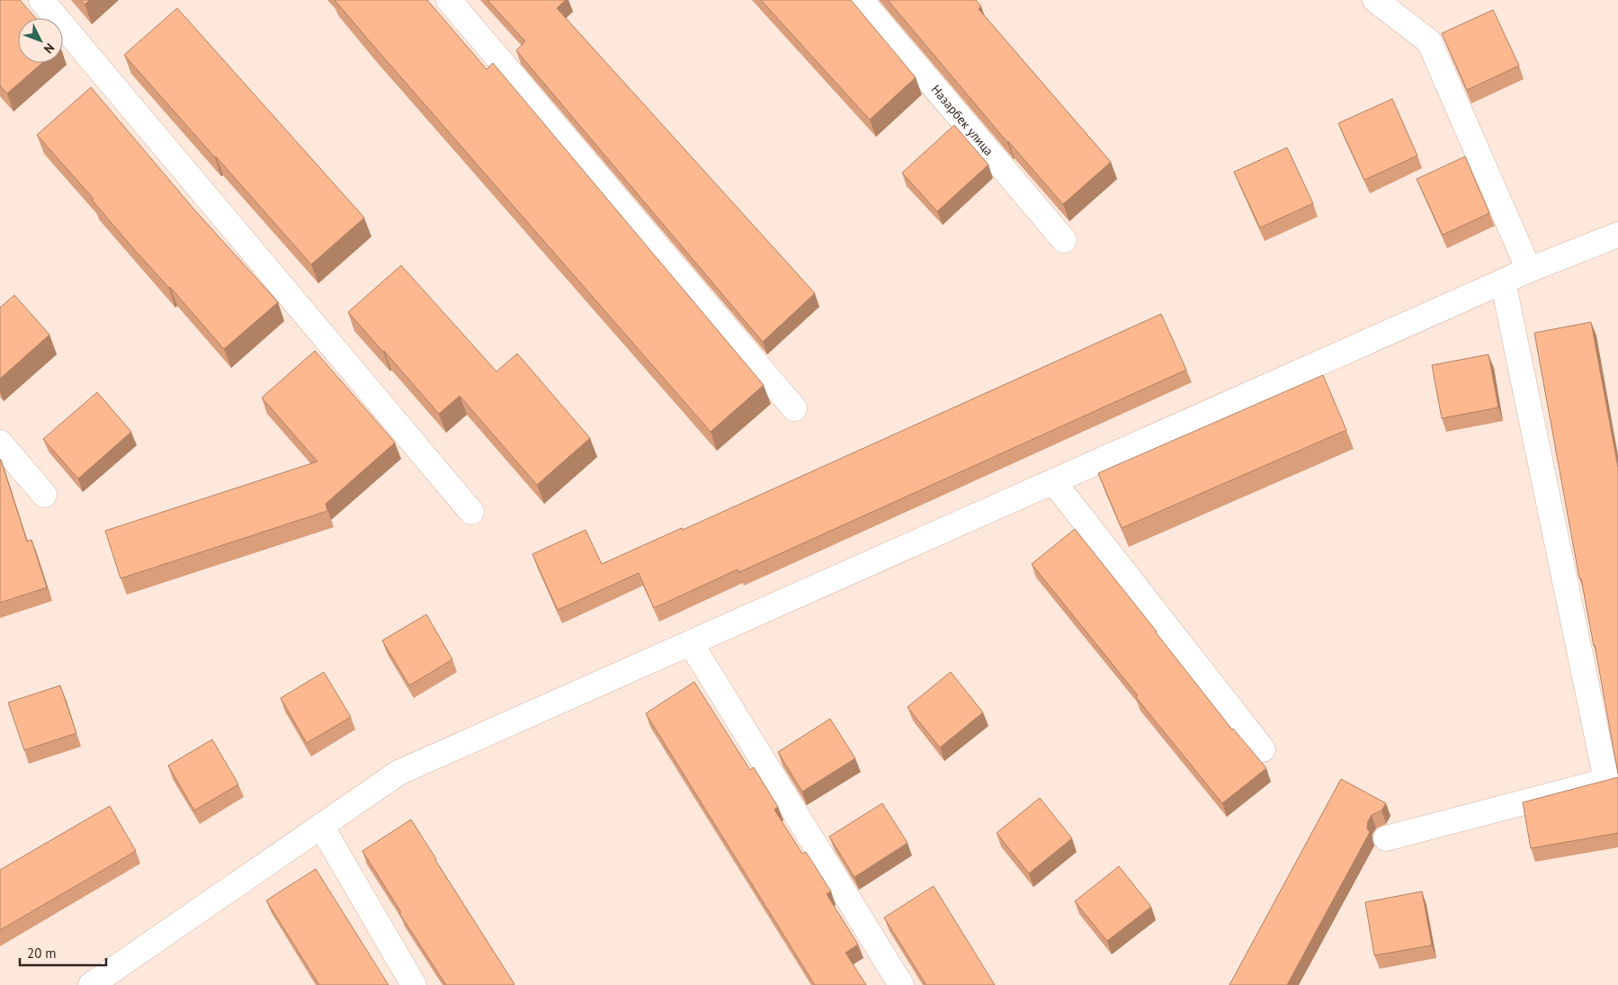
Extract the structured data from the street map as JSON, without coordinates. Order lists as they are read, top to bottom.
{
  "streets": {
    "street": ["Назарбек улица"]
  },
  "scale_bar": "20 m",
  "north": "bottom right"
}
